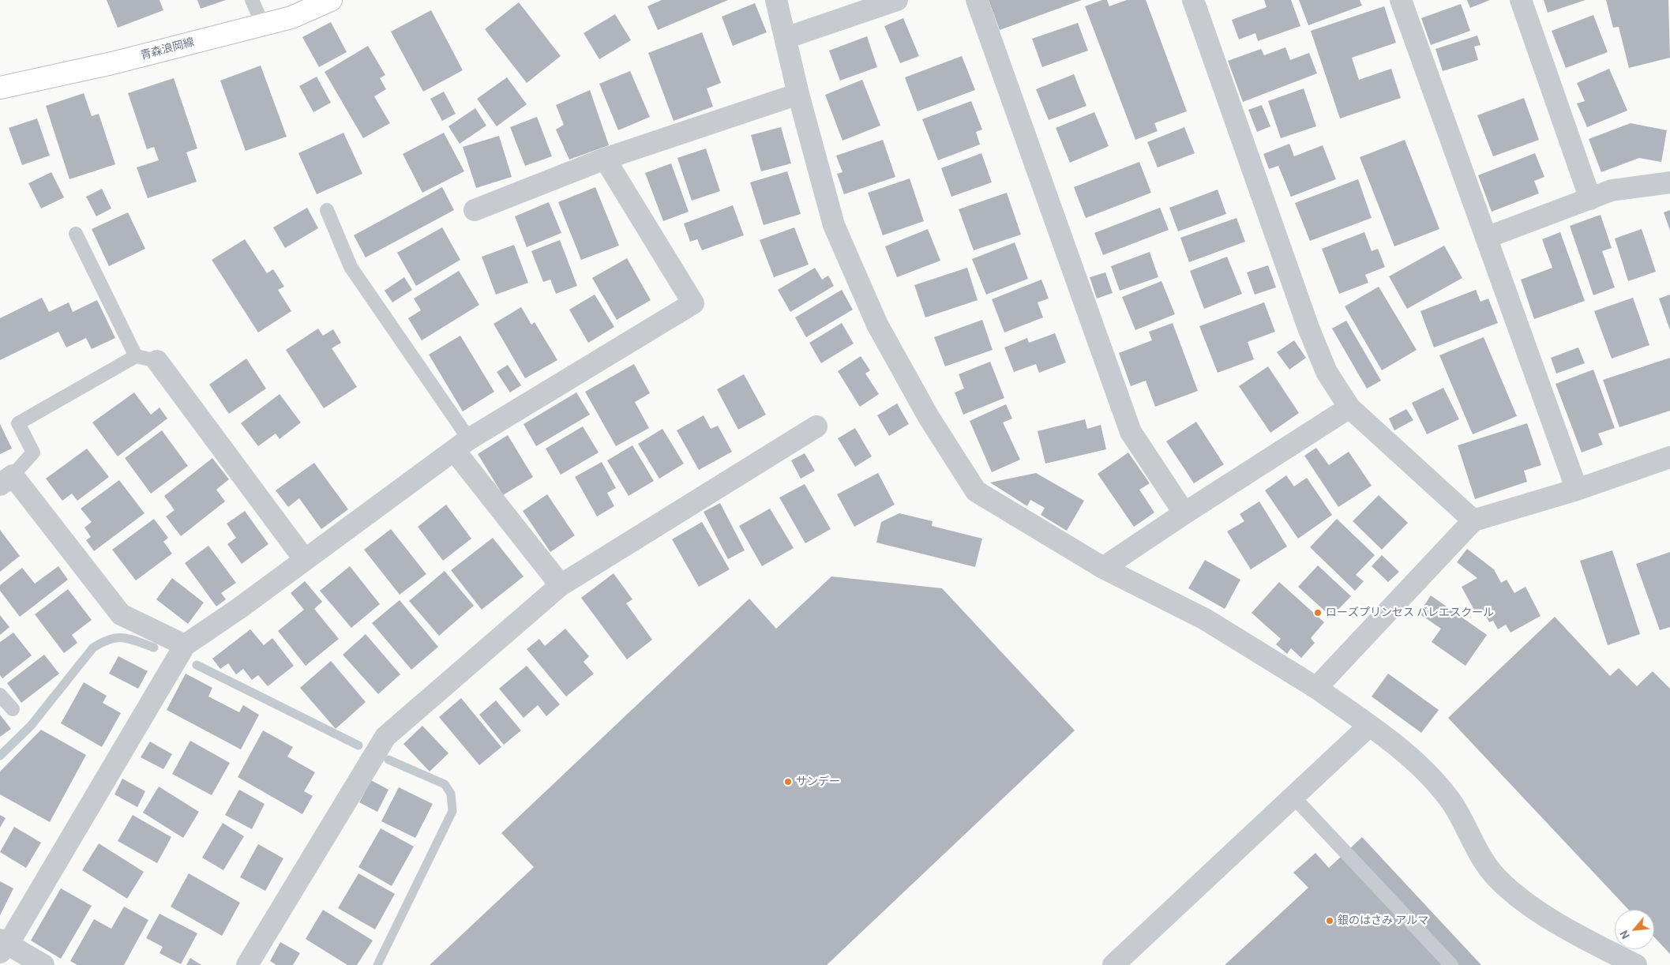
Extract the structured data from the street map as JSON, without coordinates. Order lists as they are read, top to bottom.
{
  "streets": {
    "main road": ["青森浪岡線"]
  },
  "places": ["ローズプリンセス バレエスクール", "サンデー", "銀のはさみ アルマ"],
  "north": "bottom left"
}
